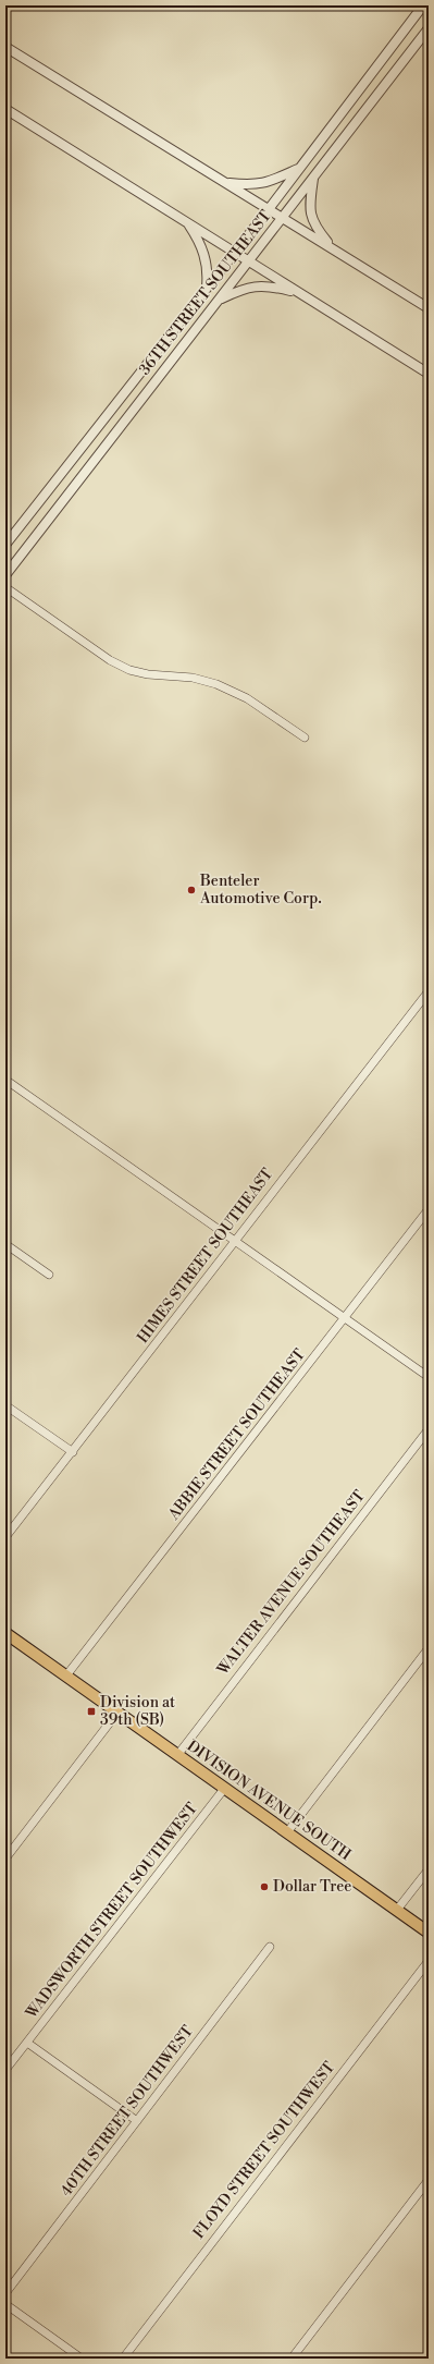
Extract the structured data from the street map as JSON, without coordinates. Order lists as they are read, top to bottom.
{
  "streets": {
    "main road": ["DIVISION AVENUE SOUTH"],
    "street": [
      "36TH STREET SOUTHEAST",
      "HIMES STREET SOUTHEAST",
      "ABBIE STREET SOUTHEAST",
      "WALTER AVENUE SOUTHEAST",
      "WADSWORTH STREET SOUTHWEST",
      "40TH STREET SOUTHWEST",
      "FLOYD STREET SOUTHWEST"
    ]
  },
  "crossings": [
    ["ABBIE STREET SOUTHEAST", "DIVISION AVENUE SOUTH"],
    ["WALTER AVENUE SOUTHEAST", "DIVISION AVENUE SOUTH"],
    ["DIVISION AVENUE SOUTH", "WADSWORTH STREET SOUTHWEST"]
  ],
  "places": {
    "other": ["Benteler Automotive Corp.", "Dollar Tree"],
    "transit": ["Division at 39th (SB)"]
  }
}
